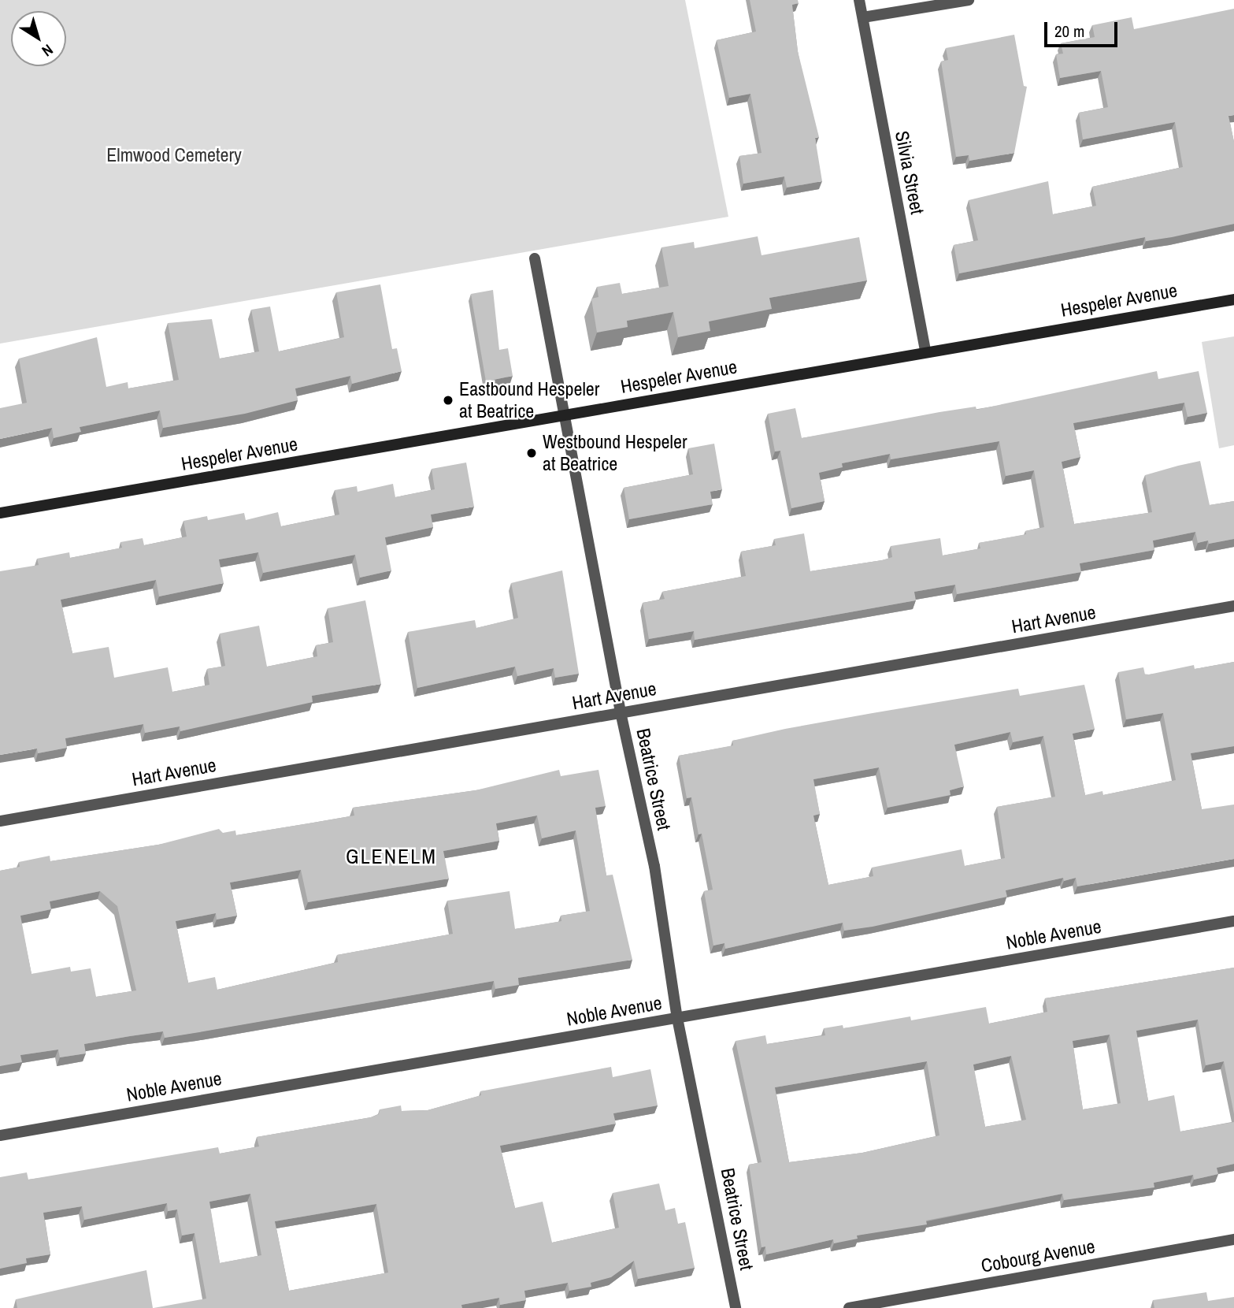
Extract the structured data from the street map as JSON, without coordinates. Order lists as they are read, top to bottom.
{
  "streets": {
    "main road": ["Hespeler Avenue"],
    "street": [
      "Silvia Street",
      "Hart Avenue",
      "Beatrice Street",
      "Noble Avenue",
      "Cobourg Avenue"
    ]
  },
  "crossings": [
    ["Silvia Street", "Hespeler Avenue"],
    ["Hespeler Avenue", "Beatrice Street"],
    ["Hart Avenue", "Beatrice Street"],
    ["Beatrice Street", "Noble Avenue"]
  ],
  "districts": ["GLENELM"],
  "parks": ["Elmwood Cemetery"],
  "places": ["Eastbound Hespeler at Beatrice", "Westbound Hespeler at Beatrice"],
  "scale_bar": "20 m",
  "north": "bottom right"
}
